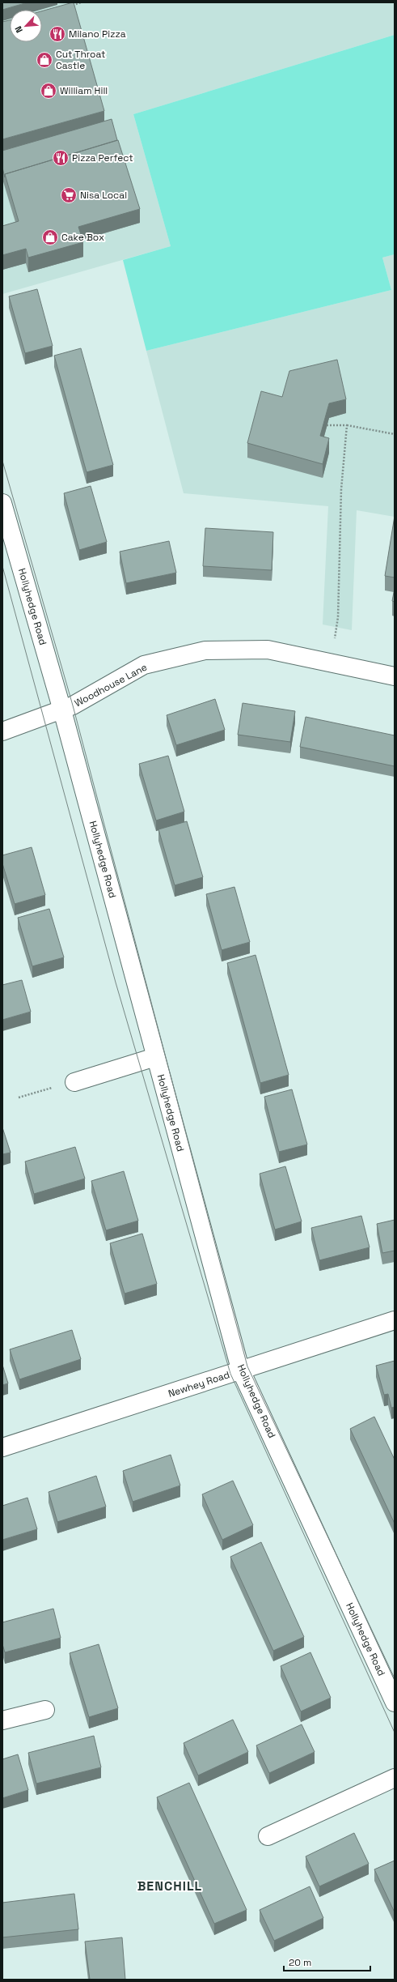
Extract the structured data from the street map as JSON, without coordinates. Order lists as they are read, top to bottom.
{
  "streets": {
    "street": ["Hollyhedge Road", "Woodhouse Lane", "Newhey Road"]
  },
  "crossings": [
    ["Hollyhedge Road", "Woodhouse Lane"],
    ["Hollyhedge Road", "Newhey Road"]
  ],
  "districts": ["BENCHILL"],
  "places": {
    "restaurant": ["Milano Pizza", "Pizza Perfect"],
    "shop": ["Cut Throat Castle", "William Hill", "Cake Box"],
    "supermarket": ["Nisa Local"]
  },
  "scale_bar": "20 m",
  "north": "bottom left"
}
